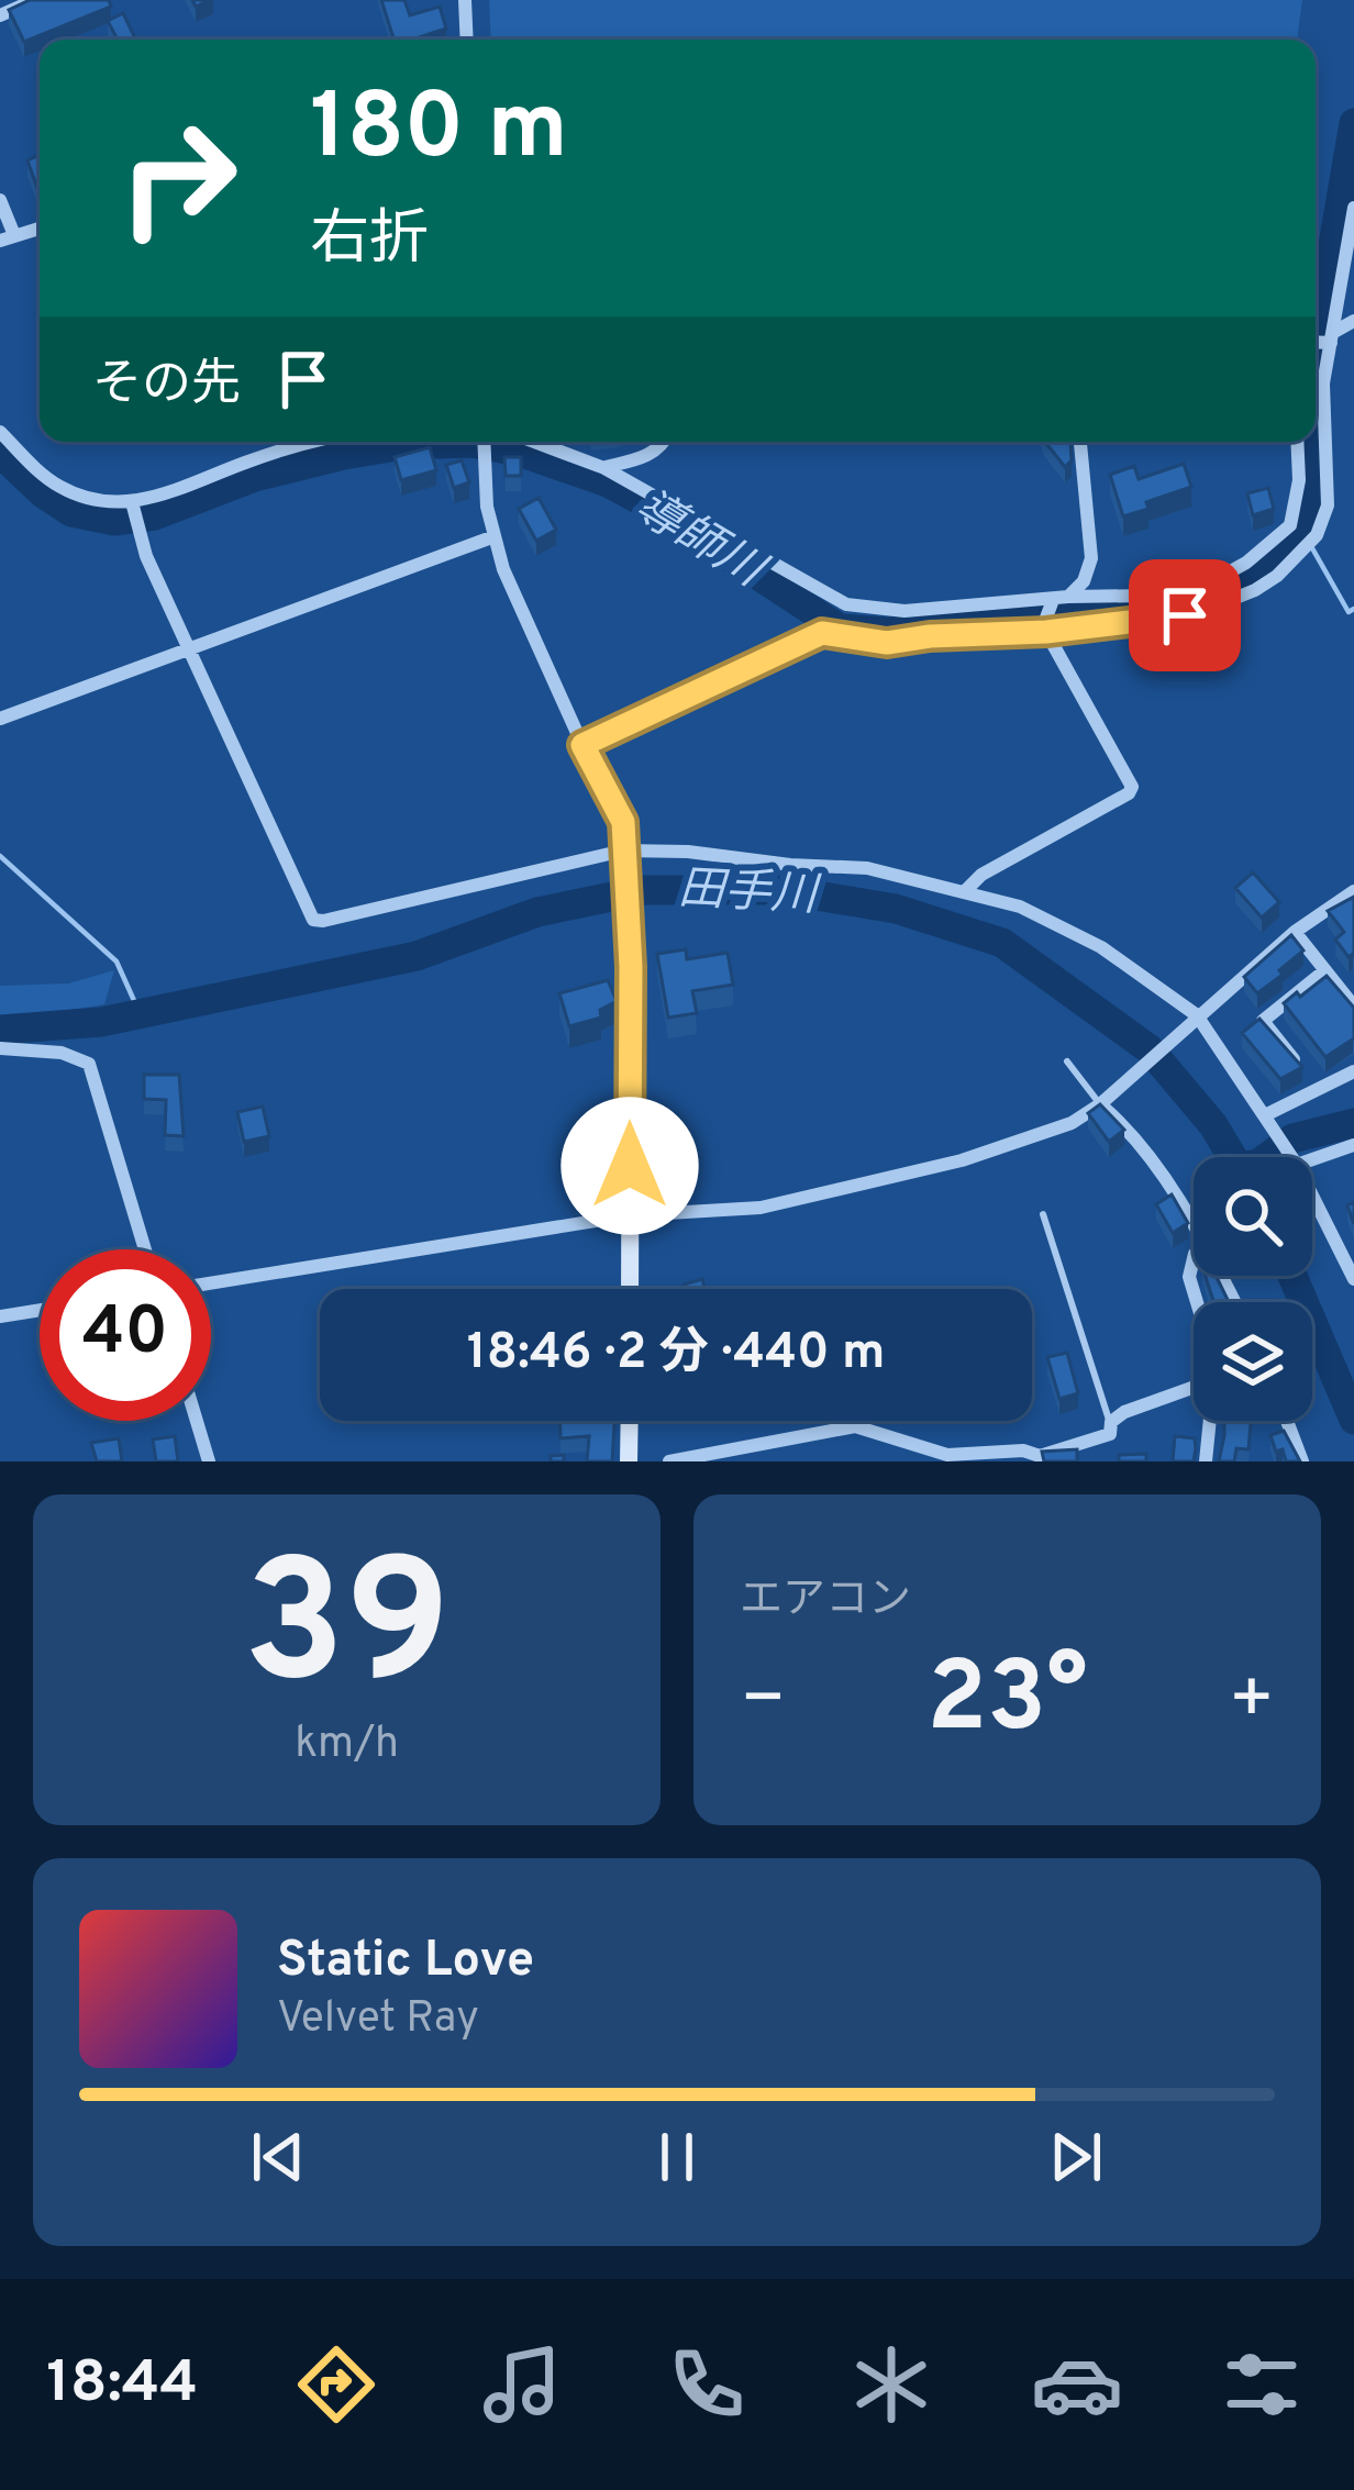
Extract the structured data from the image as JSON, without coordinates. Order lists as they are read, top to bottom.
{
  "water": ["導師川", "田手川"],
  "page": {
    "turn": ["180 m", "右折"],
    "then": "その先",
    "limit": "40",
    "trip": "18:46 · 2 分 · 440 m",
    "tile": [
      ["39", "km/h"],
      "エアコン"
    ],
    "heat": ["−", "23°", "+"],
    "song": ["Static Love", "Velvet Ray"],
    "tabs": "18:44"
  }
}
